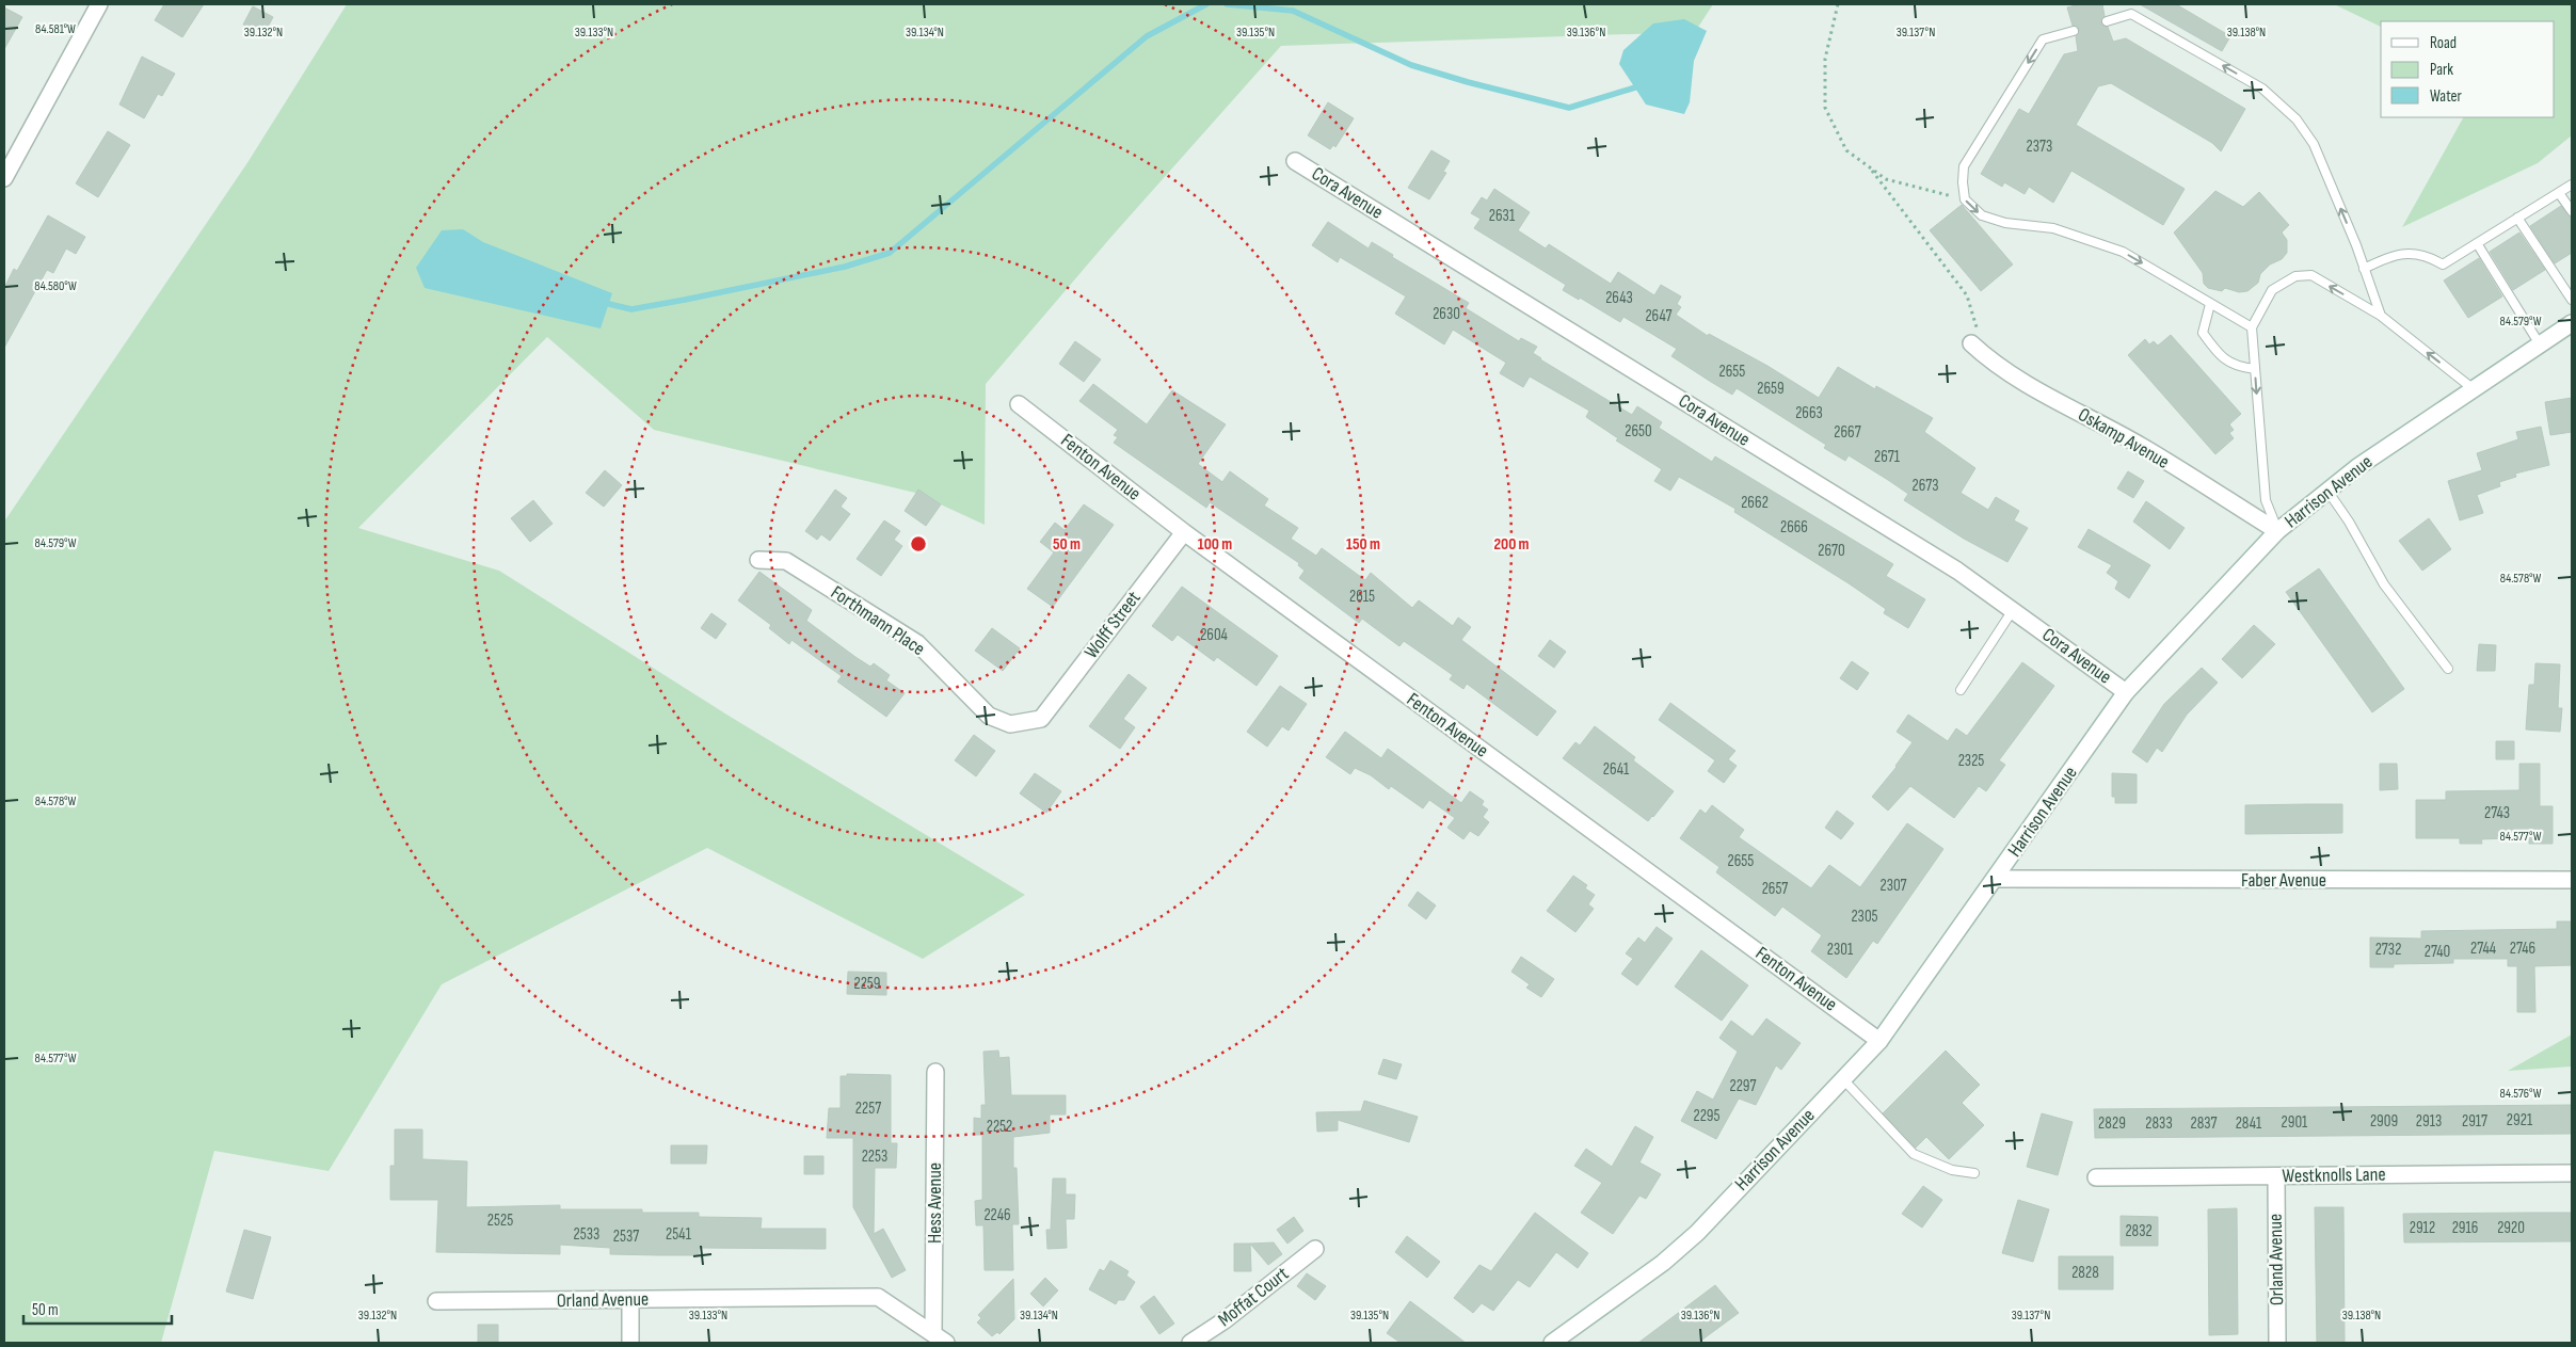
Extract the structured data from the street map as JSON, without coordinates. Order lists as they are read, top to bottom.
{
  "streets": {
    "street": [
      "Cora Avenue",
      "Oskamp Avenue",
      "Fenton Avenue",
      "Harrison Avenue",
      "Forthmann Place",
      "Wolff Street",
      "Faber Avenue",
      "Westknolls Lane",
      "Hess Avenue",
      "Orland Avenue",
      "Moffat Court"
    ]
  },
  "crossings": [
    ["Cora Avenue", "Harrison Avenue"],
    ["Oskamp Avenue", "Harrison Avenue"],
    ["Fenton Avenue", "Harrison Avenue"],
    ["Fenton Avenue", "Wolff Street"],
    ["Harrison Avenue", "Faber Avenue"],
    ["Forthmann Place", "Wolff Street"],
    ["Westknolls Lane", "Orland Avenue"],
    ["Hess Avenue", "Orland Avenue"]
  ],
  "house_numbers": [
    "2373",
    "2631",
    "2643",
    "2630",
    "2647",
    "2655",
    "2659",
    "2663",
    "2650",
    "2667",
    "2671",
    "2673",
    "2662",
    "2666",
    "2670",
    "2615",
    "2604",
    "2325",
    "2641",
    "2743",
    "2655",
    "2307",
    "2657",
    "2305",
    "2744",
    "2746",
    "2301",
    "2732",
    "2740",
    "2259",
    "2297",
    "2257",
    "2295",
    "2921",
    "2909",
    "2913",
    "2917",
    "2901",
    "2829",
    "2833",
    "2837",
    "2841",
    "2252",
    "2253",
    "2246",
    "2525",
    "2912",
    "2916",
    "2920",
    "2832",
    "2533",
    "2541",
    "2537",
    "2828"
  ],
  "legend": ["Road", "Park", "Water"],
  "scale_bar": "50 m",
  "coordinates": [
    "84.581°W",
    "39.132°N",
    "39.133°N",
    "39.134°N",
    "39.135°N",
    "39.136°N",
    "39.137°N",
    "39.138°N",
    "84.580°W",
    "84.579°W",
    "84.578°W",
    "84.577°W",
    "84.576°W"
  ],
  "rings": [
    "50 m",
    "100 m",
    "150 m",
    "200 m"
  ]
}
